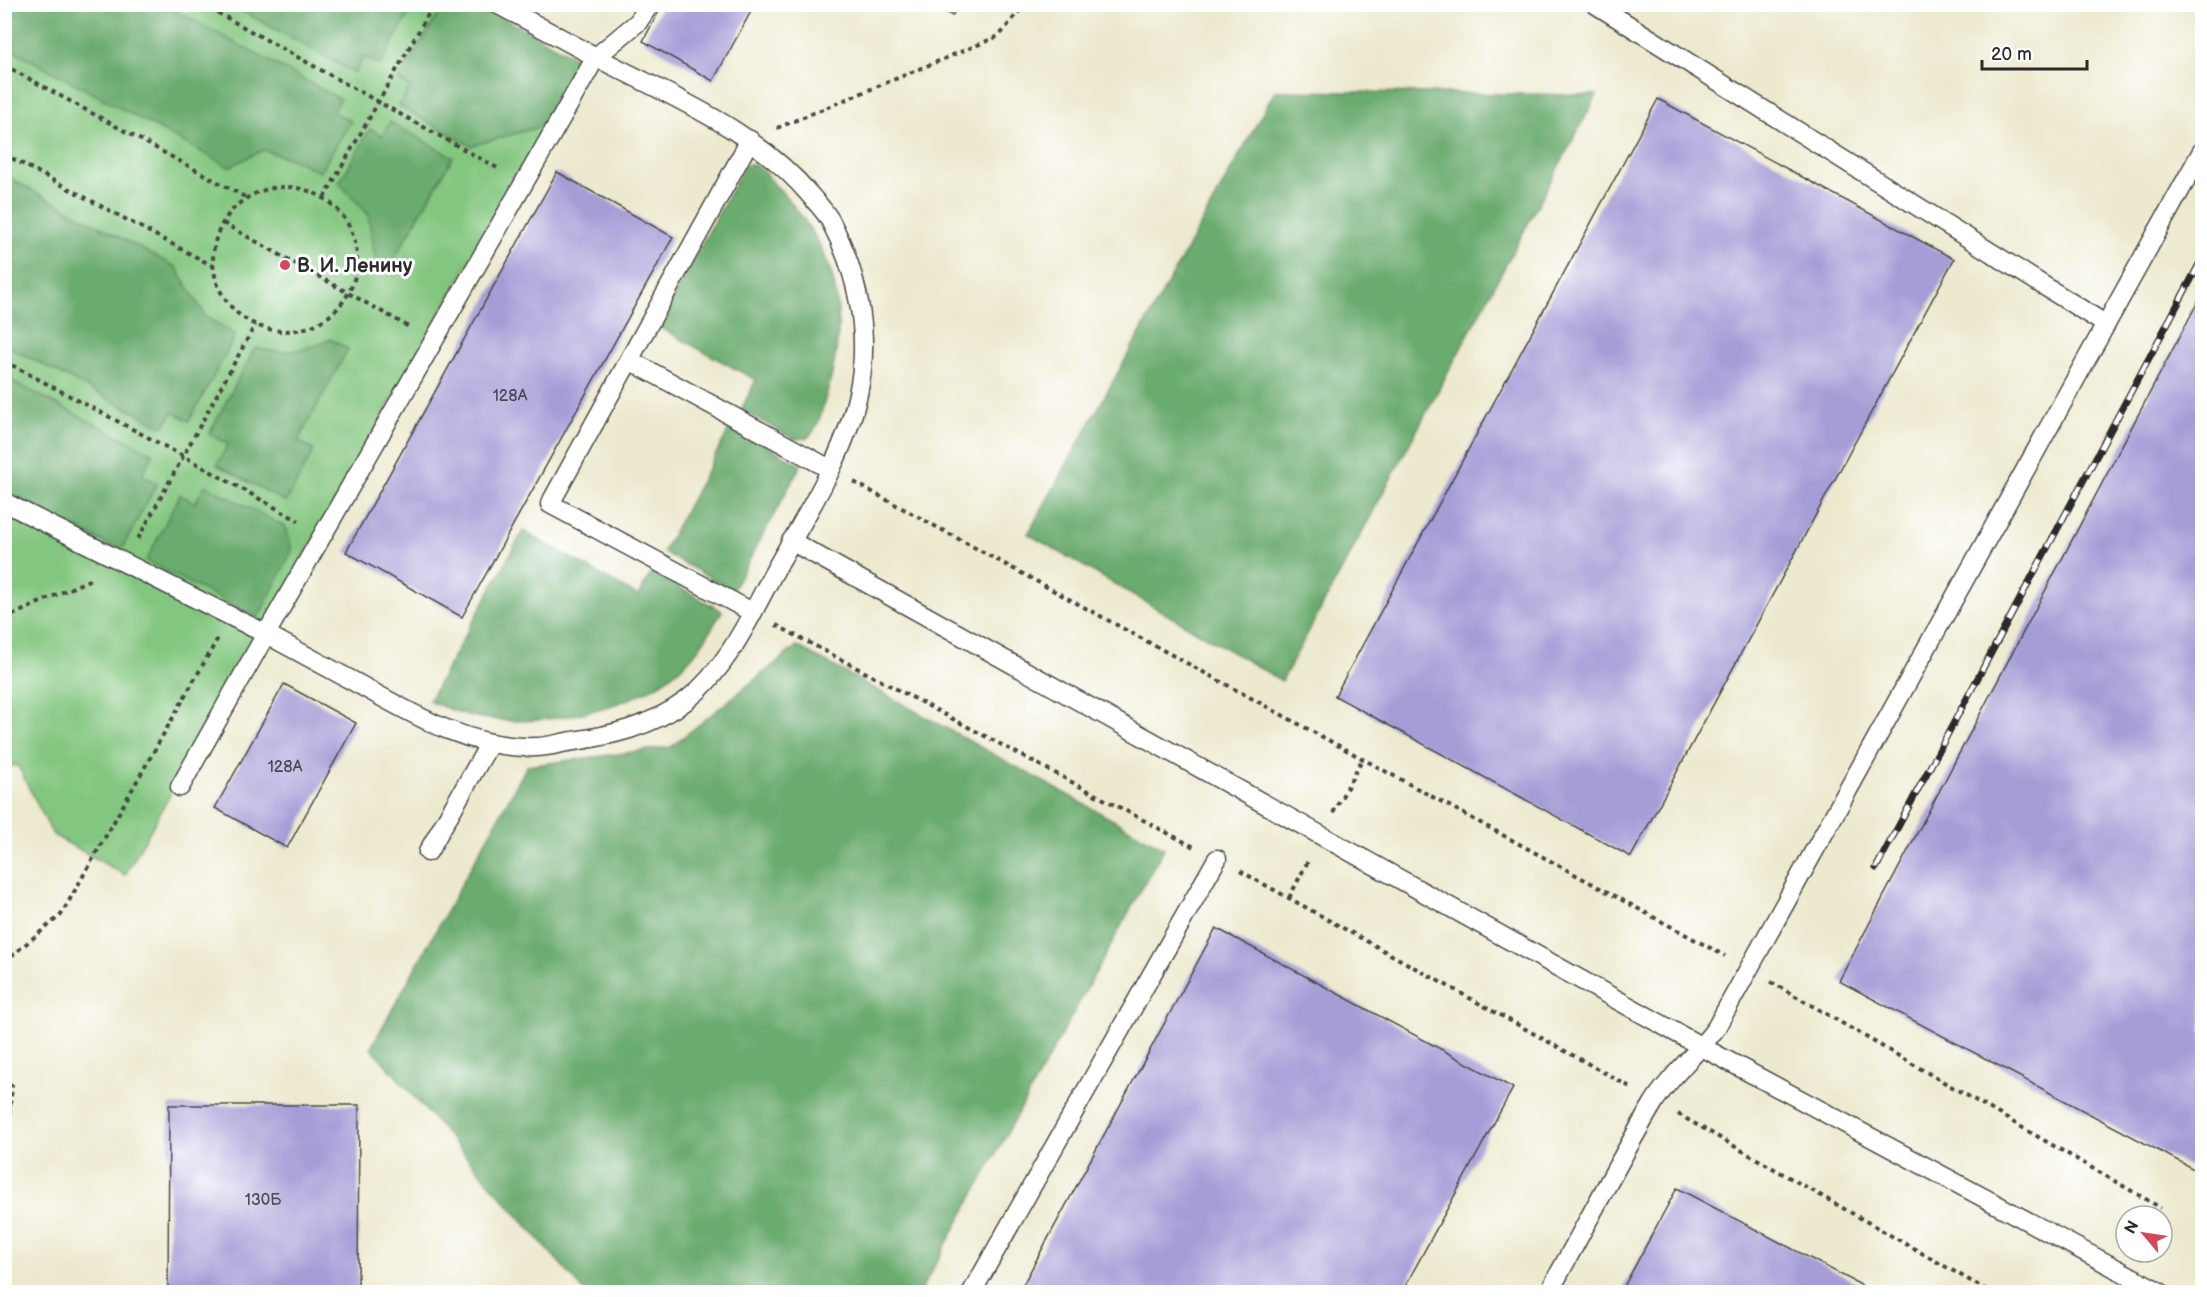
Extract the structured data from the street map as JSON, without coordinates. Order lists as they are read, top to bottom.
{
  "places": ["В. И. Ленину"],
  "house_numbers": ["128А", "128А", "130Б"],
  "scale_bar": "20 m",
  "north": "top left"
}
